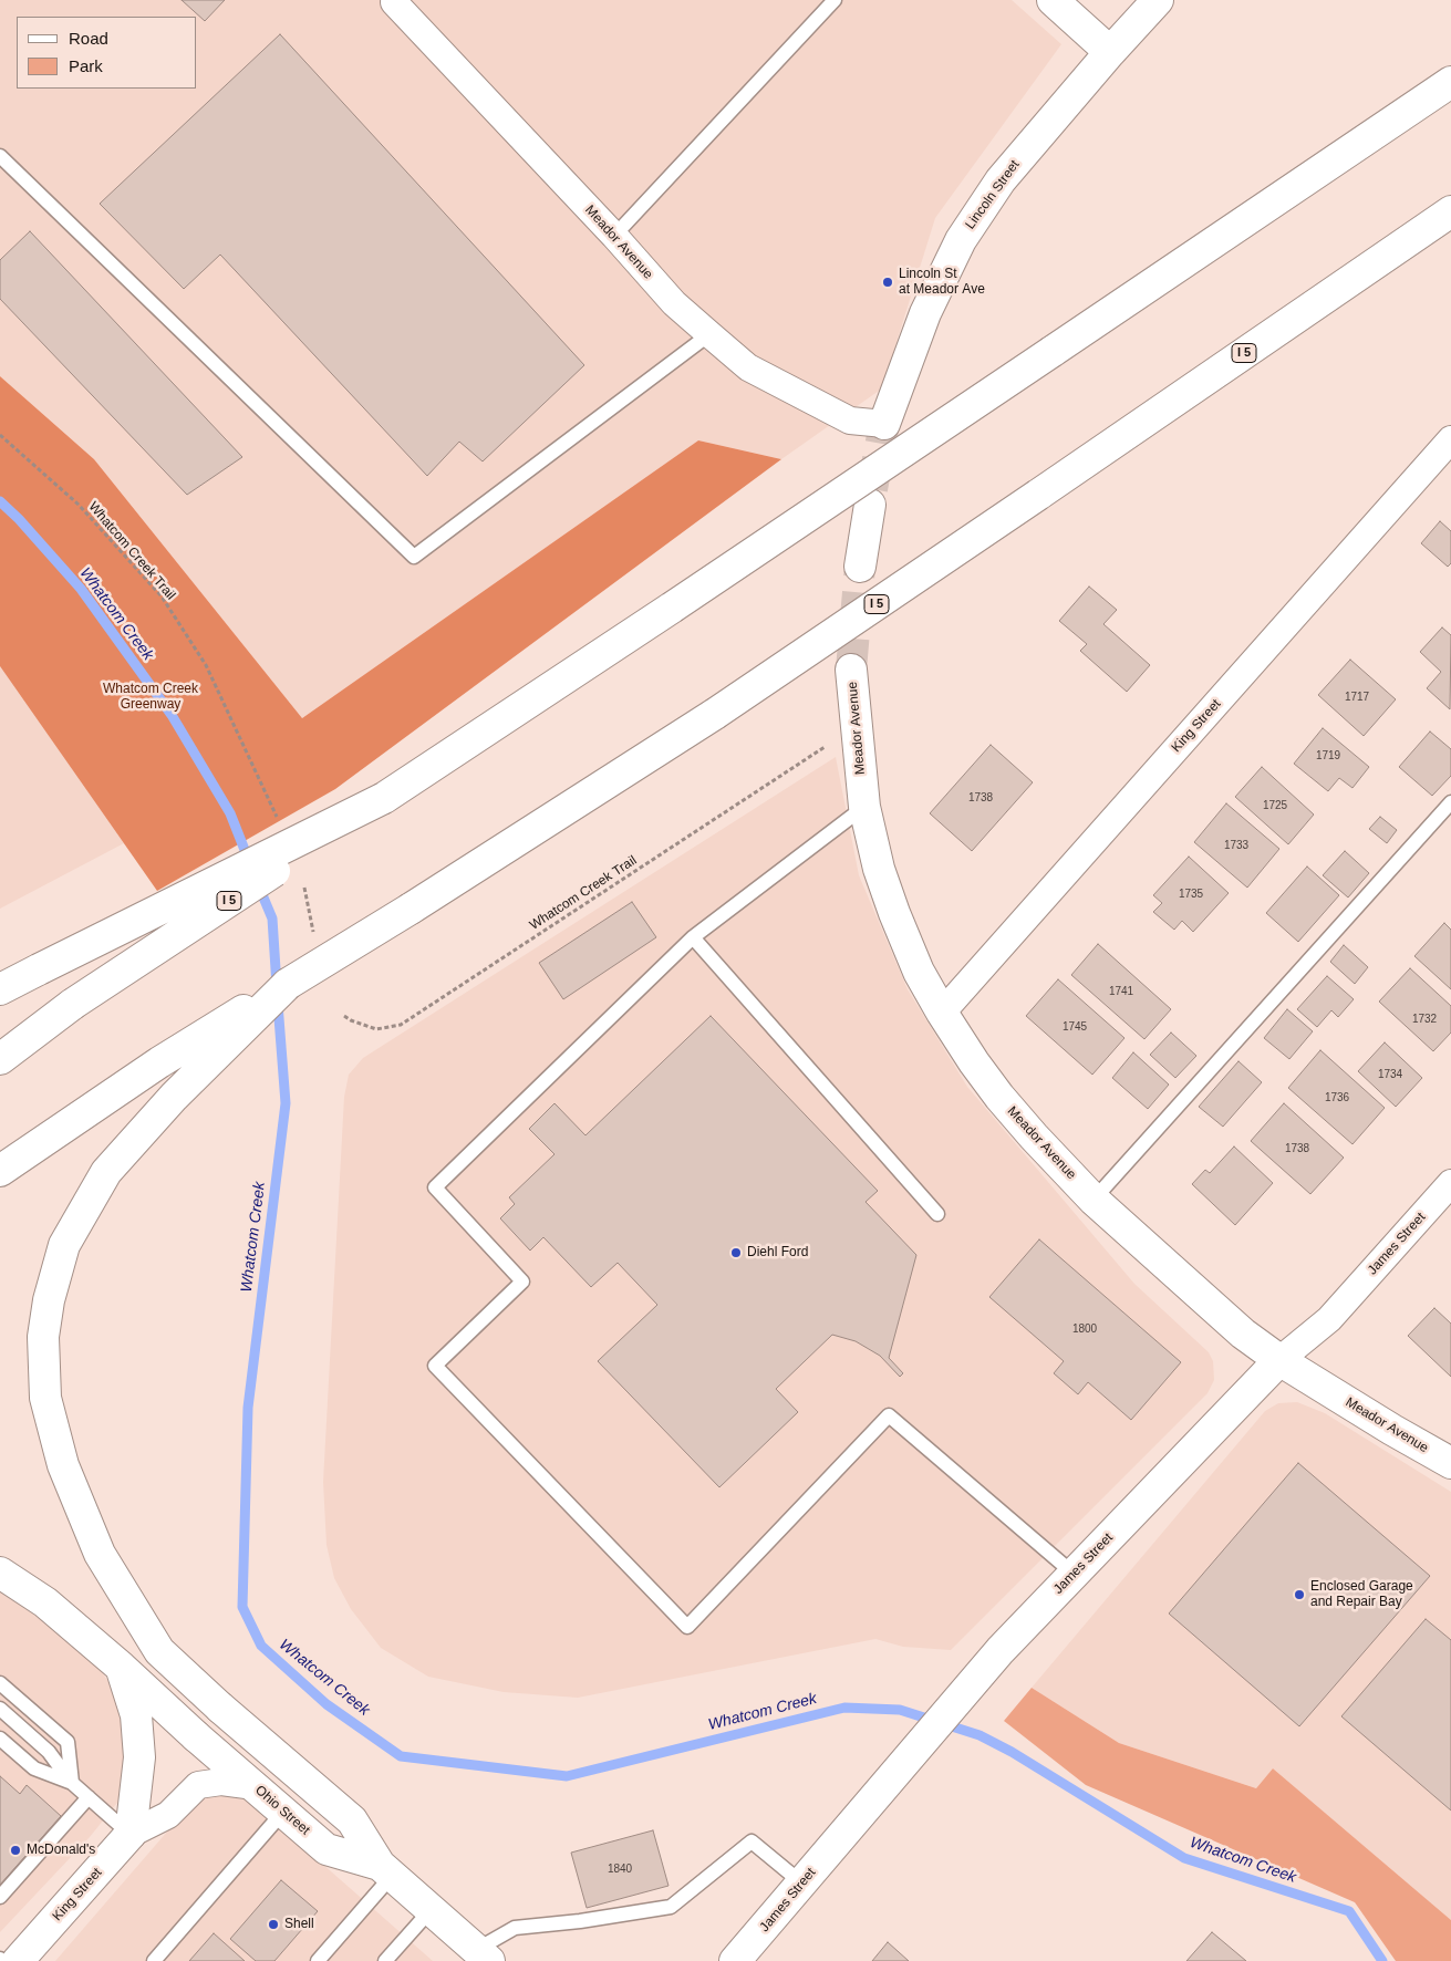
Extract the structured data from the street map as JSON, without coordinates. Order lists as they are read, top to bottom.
{
  "streets": {
    "main road": [
      "Lincoln Street",
      "Meador Avenue",
      "I 5",
      "King Street",
      "James Street",
      "Ohio Street"
    ],
    "path": ["Whatcom Creek Trail"]
  },
  "crossings": [
    ["Lincoln Street", "Meador Avenue"],
    ["Meador Avenue", "King Street"],
    ["Meador Avenue", "James Street"],
    ["I 5", "Ohio Street"],
    ["King Street", "Ohio Street"]
  ],
  "water": ["Whatcom Creek"],
  "parks": ["Whatcom Creek Greenway"],
  "places": [
    "Lincoln St at Meador Ave",
    "Diehl Ford",
    "Enclosed Garage and Repair Bay",
    "McDonald's",
    "Shell"
  ],
  "house_numbers": [
    "1717",
    "1719",
    "1738",
    "1725",
    "1733",
    "1735",
    "1741",
    "1732",
    "1745",
    "1734",
    "1736",
    "1738",
    "1800",
    "1840"
  ],
  "legend": ["Road", "Park"]
}
